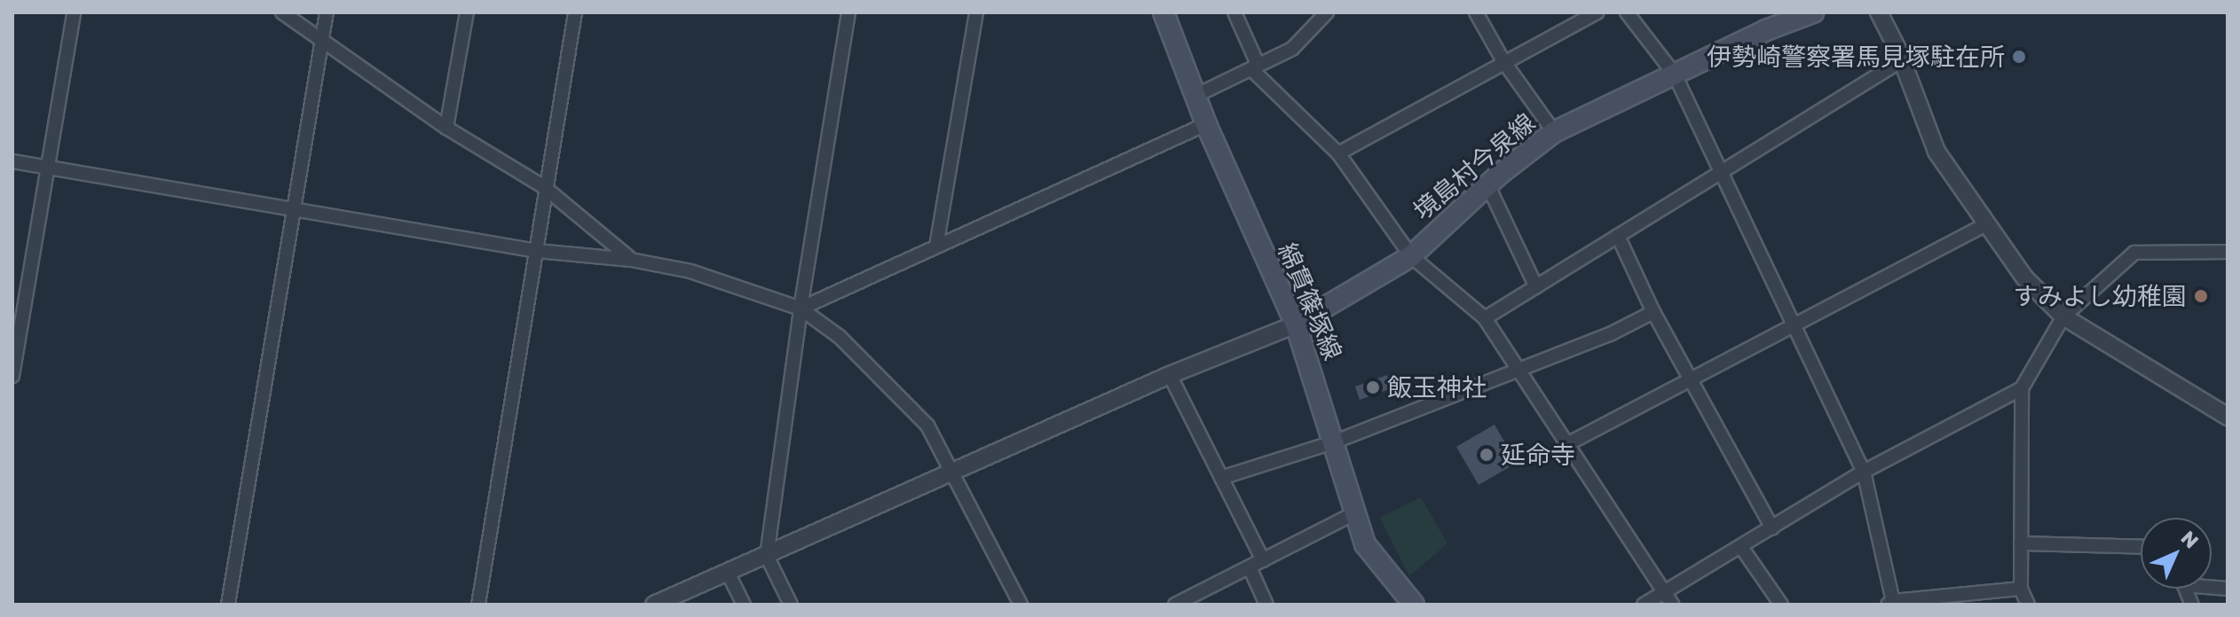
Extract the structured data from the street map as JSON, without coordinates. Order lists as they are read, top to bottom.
{
  "streets": {
    "main road": ["境島村今泉線", "綿貫篠塚線"]
  },
  "crossings": [
    ["境島村今泉線", "綿貫篠塚線"]
  ],
  "places": [
    "伊勢崎警察署馬見塚駐在所",
    "すみよし幼稚園",
    "飯玉神社",
    "延命寺"
  ],
  "north": "top right"
}
